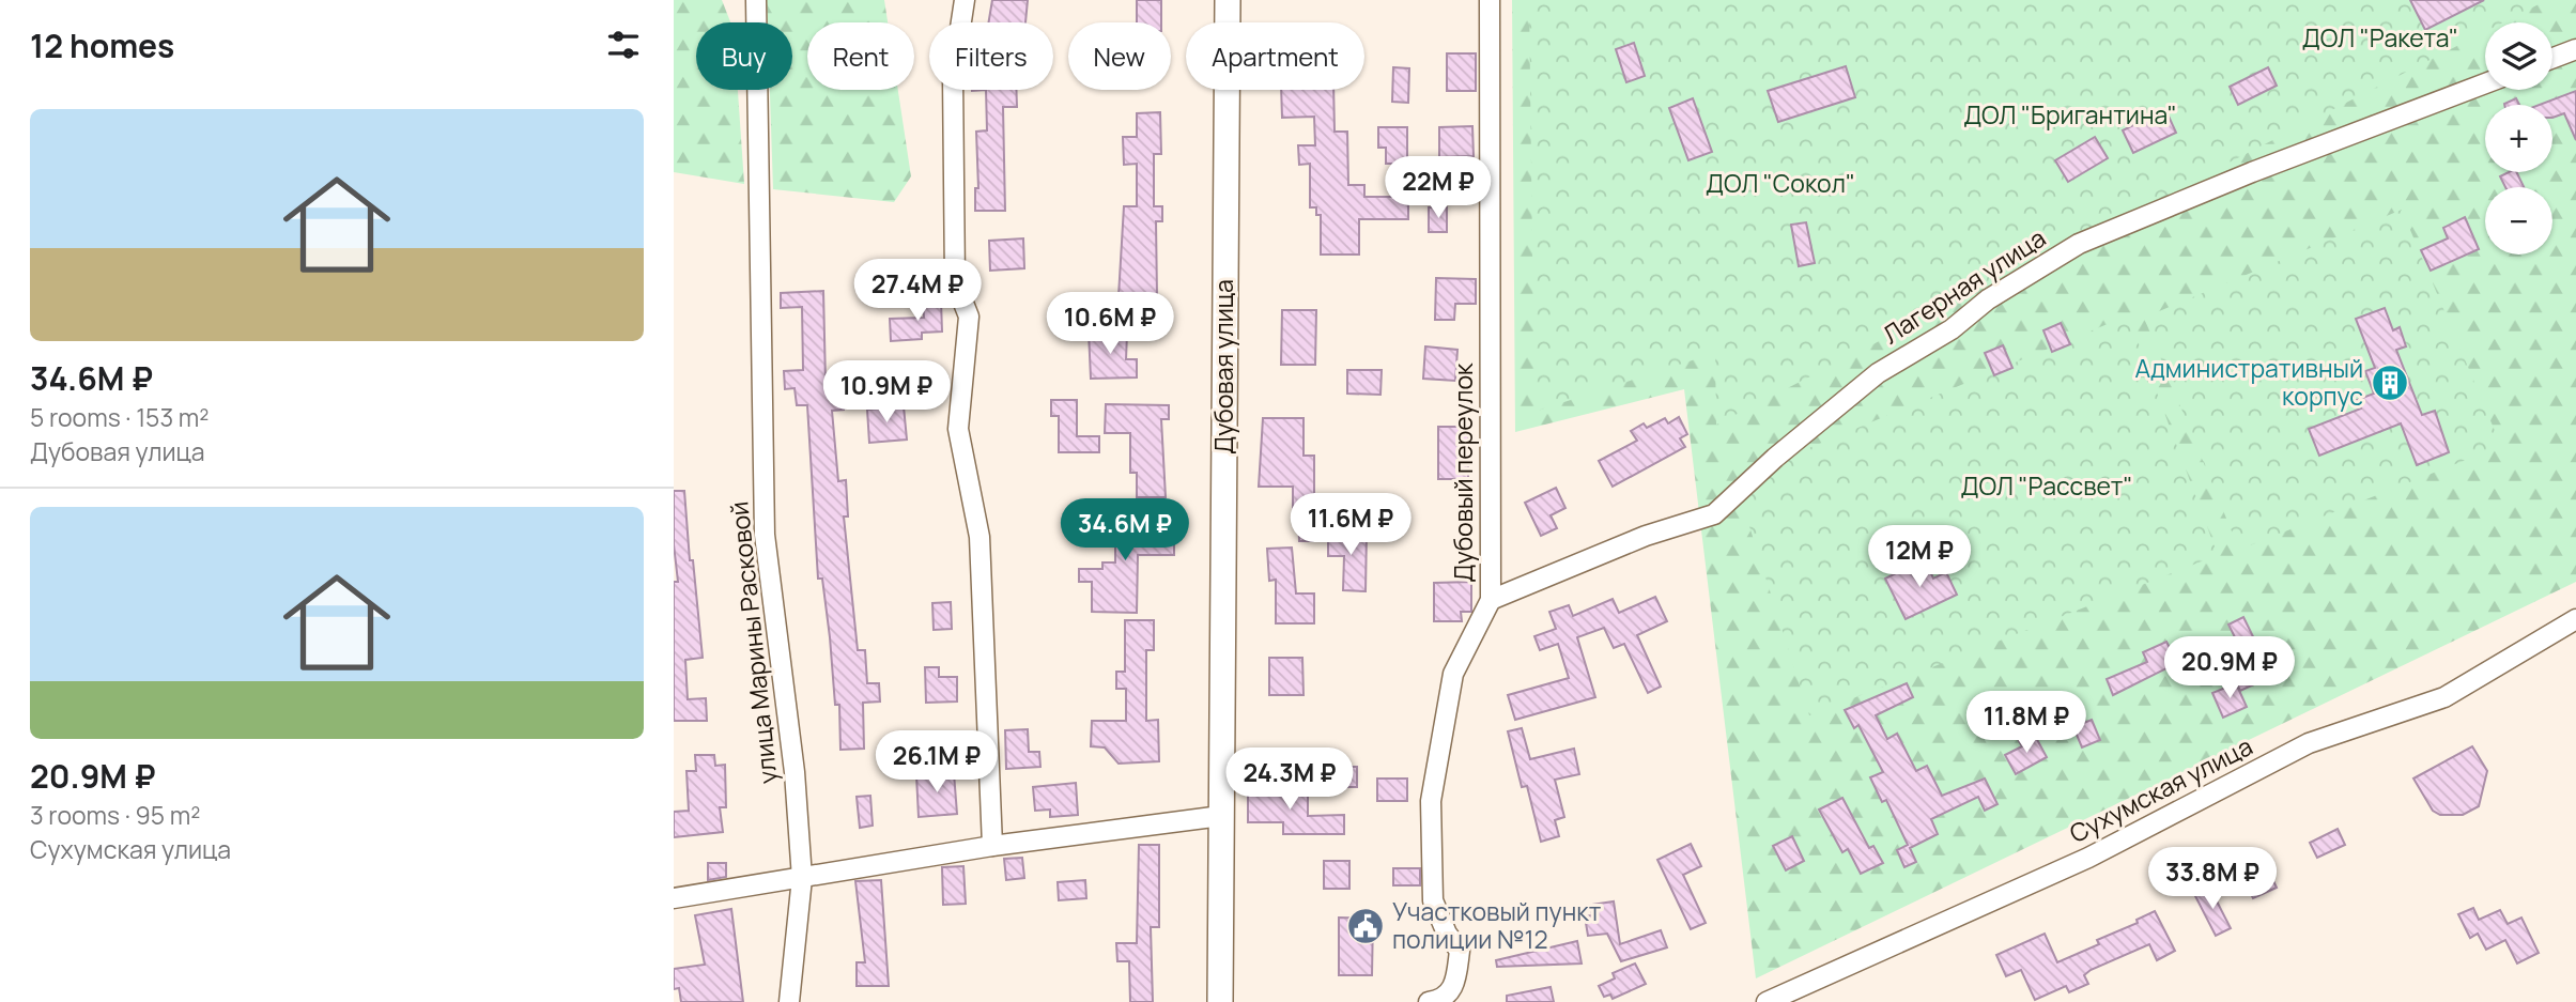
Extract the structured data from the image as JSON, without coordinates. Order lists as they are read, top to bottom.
{
  "streets": {
    "street": [
      "Лагерная улица",
      "Дубовая улица",
      "Дубовый переулок",
      "улица Марины Расковой",
      "Сухумская улица"
    ]
  },
  "crossings": [
    ["Лагерная улица", "Дубовый переулок"]
  ],
  "parks": [
    "ДОЛ \"Ракета\"",
    "ДОЛ \"Бригантина\"",
    "ДОЛ \"Сокол\"",
    "ДОЛ \"Рассвет\""
  ],
  "places": {
    "building": ["Административный корпус"],
    "public building": ["Участковый пункт полиции №12"]
  },
  "page": {
    "heading": "12 homes",
    "map_buttons": ["+", "−"],
    "chip": [
      "Buy",
      "Rent",
      "Filters",
      "New",
      "Apartment"
    ],
    "list": [
      {
        "name": "34.6M ₽",
        "note": "5 rooms · 153 m² · Дубовая улица"
      },
      {
        "name": "20.9M ₽",
        "note": "3 rooms · 95 m² · Сухумская улица"
      }
    ],
    "price": [
      "22M ₽",
      "27.4M ₽",
      "10.6M ₽",
      "10.9M ₽",
      "11.6M ₽",
      "34.6M ₽",
      "12M ₽",
      "20.9M ₽",
      "11.8M ₽",
      "26.1M ₽",
      "24.3M ₽",
      "33.8M ₽"
    ]
  }
}
